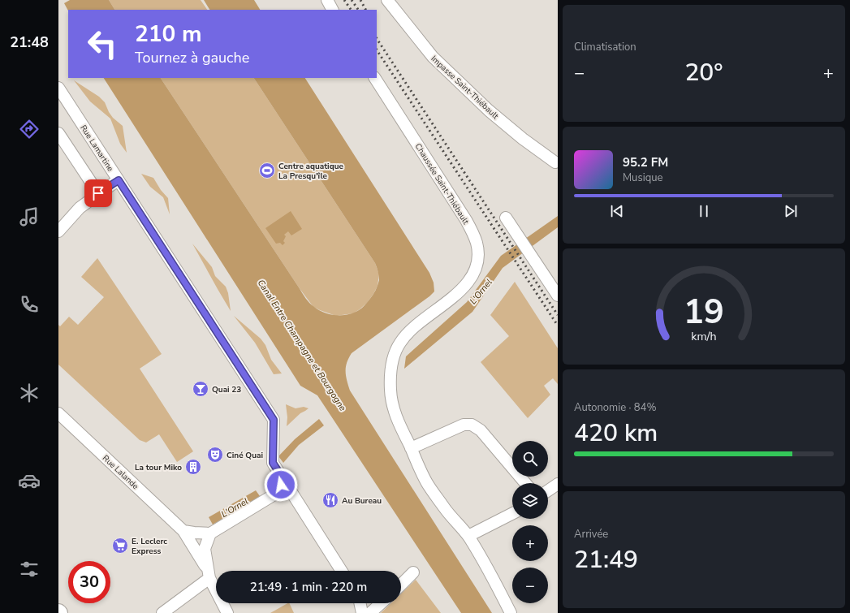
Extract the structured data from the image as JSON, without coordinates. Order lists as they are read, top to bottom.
{
  "streets": {
    "street": [
      "Impasse Saint-Thiébault",
      "Rue Lamartine",
      "Chaussée Saint-Thiébault",
      "Rue Lalande"
    ]
  },
  "water": ["L'Ornel", "Canal Entre Champagne et Bourgogne"],
  "places": {
    "sports": ["Centre aquatique La Presqu'île"],
    "bar": ["Quai 23"],
    "theatre": ["Ciné Quai"],
    "building": ["La tour Miko"],
    "restaurant": ["Au Bureau"],
    "supermarket": ["E. Leclerc Express"]
  },
  "page": {
    "tabs": "21:48",
    "tile": [
      "Climatisation",
      ["Autonomie · 84%", "420 km"],
      ["Arrivée", "21:49"]
    ],
    "turn": ["210 m", "Tournez à gauche"],
    "heat": ["−", "20°", "+"],
    "song": ["95.2 FM", "Musique"],
    "map_buttons": ["+", "−"],
    "limit": "30",
    "trip": "21:49 · 1 min · 220 m",
    "gauge": ["19", "km/h"]
  }
}
